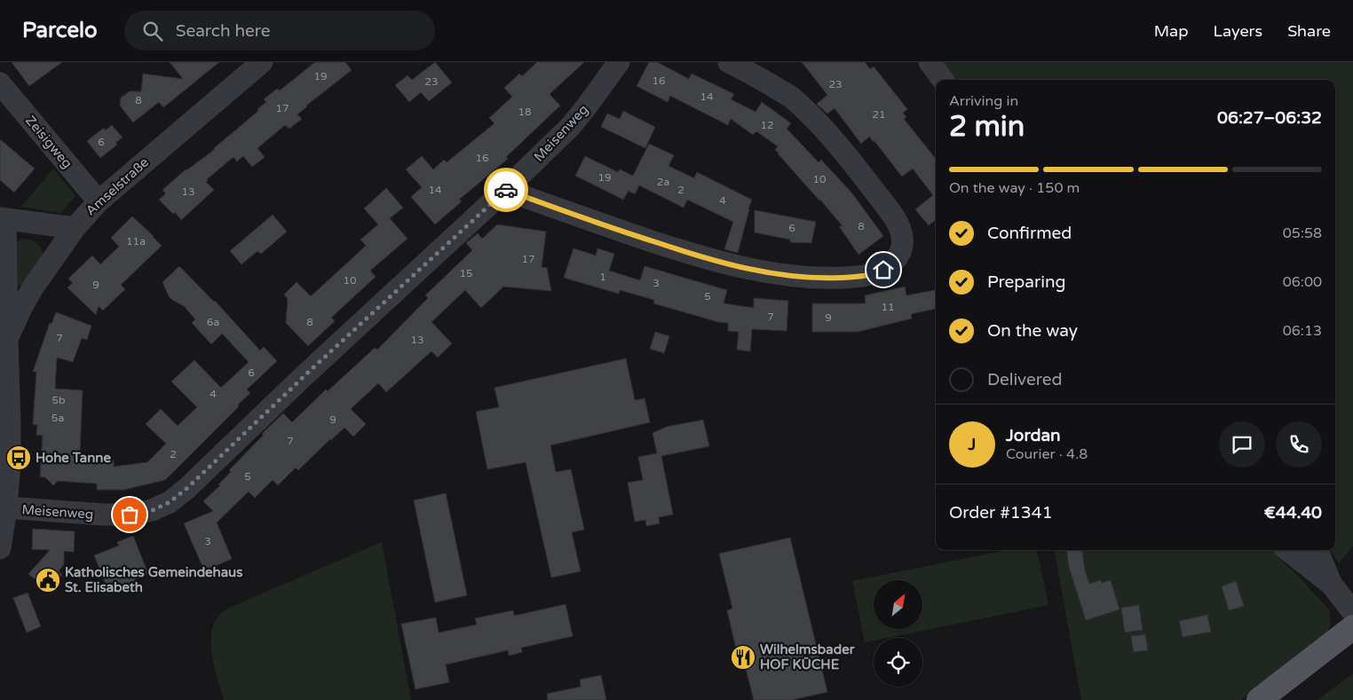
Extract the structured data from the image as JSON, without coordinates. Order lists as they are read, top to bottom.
{
  "streets": {
    "street": ["Meisenweg", "Zeisigweg", "Amselstraße"]
  },
  "crossings": [
    ["Meisenweg", "Amselstraße"],
    ["Zeisigweg", "Amselstraße"]
  ],
  "places": {
    "bus stop": ["Hohe Tanne"],
    "public building": ["Katholisches Gemeindehaus St. Elisabeth"],
    "restaurant": ["Wilhelmsbader HOF KÜCHE"]
  },
  "house_numbers": [
    "19",
    "16",
    "23",
    "23",
    "14",
    "8",
    "17",
    "18",
    "21",
    "12",
    "6",
    "16",
    "19",
    "10",
    "2a",
    "14",
    "2",
    "13",
    "4",
    "8",
    "6",
    "11a",
    "17",
    "15",
    "1",
    "10",
    "3",
    "9",
    "5",
    "11",
    "7",
    "9",
    "6a",
    "8",
    "7",
    "13",
    "6",
    "4",
    "5b",
    "5a",
    "9",
    "7",
    "2",
    "5",
    "3"
  ],
  "north": "top right",
  "page": {
    "header": "Parcelo",
    "search": "Search here",
    "nav": ["Map", "Layers", "Share"],
    "heading": ["2 min", "Arriving in", "06:27–06:32"],
    "panel": [
      "Jordan",
      "Courier · 4.8",
      "Order #1341",
      "€44.40"
    ],
    "bar": "On the way · 150 m",
    "list": [
      ["Confirmed", "05:58"],
      ["Preparing", "06:00"],
      ["On the way", "06:13"],
      "Delivered"
    ],
    "round": "J"
  }
}
